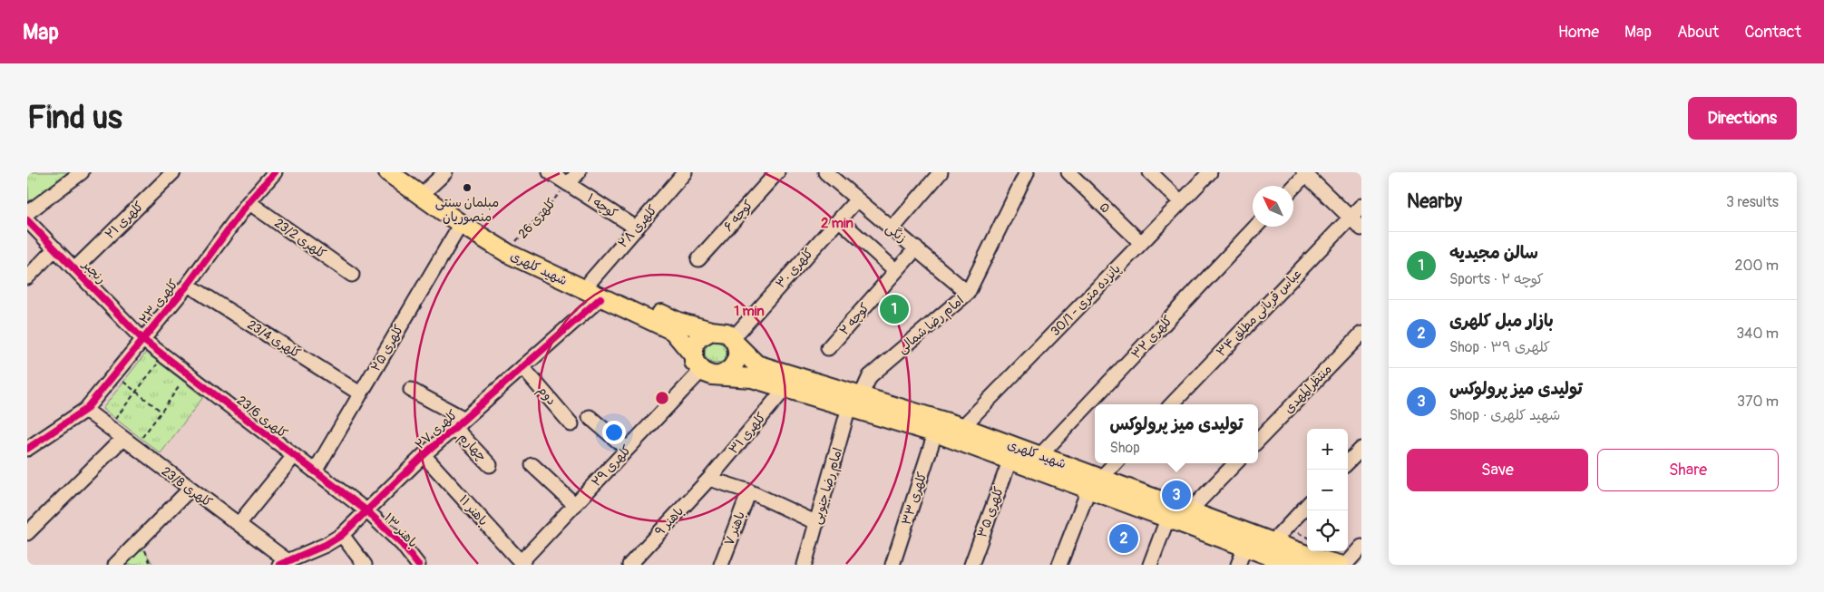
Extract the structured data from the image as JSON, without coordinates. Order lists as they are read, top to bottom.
{
  "streets": {
    "main road": ["شهید کلهری"],
    "street": [
      "۱ کوچه",
      "۵",
      "۶ کوچه",
      "کلهری ۲۱",
      "کلهری ۲۸",
      "زنگی",
      "کلهری 23/2",
      "کلهری ۳۰",
      "رنجبر",
      "30/1 - پانزده متری",
      "کلهری ۲۳",
      "عباس قربانی مطلق ۳۴",
      "۲ کوچه",
      "امام رضا شمالی",
      "کلهری ۳۲",
      "کلهری 23/4",
      "کلهری ۲۵",
      "منتظرالمهدی",
      "دوم",
      "کلهری 23/6",
      "کلهری ۲۷",
      "کلهری ۳۱",
      "چهارم",
      "کلهری ۲۹",
      "امام رضا جنوبی",
      "کلهری 23/8",
      "کلهری ۳۳",
      "باهنر ۱۱",
      "کلهری ۳۵",
      "باهنر ۹",
      "باهنر ۷",
      "باهنر ۱۳"
    ],
    "path": ["کلهری 26"]
  },
  "crossings": [
    ["۱ کوچه", "کلهری 26"],
    ["۱ کوچه", "کلهری ۲۸"],
    ["۵", "30/1 - پانزده متری"],
    ["کلهری 26", "شهید کلهری"],
    ["کلهری ۲۱", "رنجبر"],
    ["کلهری ۲۸", "شهید کلهری"],
    ["زنگی", "کلهری ۳۰"],
    ["زنگی", "۲ کوچه"],
    ["زنگی", "امام رضا شمالی"],
    ["کلهری 23/2", "کلهری ۲۳"],
    ["شهید کلهری", "کلهری ۳۰"],
    ["شهید کلهری", "30/1 - پانزده متری"],
    ["شهید کلهری", "امام رضا شمالی"],
    ["شهید کلهری", "کلهری ۳۲"],
    ["شهید کلهری", "کلهری ۲۵"],
    ["شهید کلهری", "کلهری ۲۷"],
    ["شهید کلهری", "کلهری ۳۱"],
    ["شهید کلهری", "کلهری ۲۹"],
    ["شهید کلهری", "امام رضا جنوبی"],
    ["شهید کلهری", "کلهری ۳۳"],
    ["شهید کلهری", "کلهری ۳۵"],
    ["کلهری ۳۰", "کلهری ۲۹"],
    ["رنجبر", "کلهری ۲۳"],
    ["رنجبر", "کلهری 23/6"],
    ["کلهری ۲۳", "کلهری 23/4"],
    ["کلهری ۲۳", "کلهری 23/6"],
    ["کلهری ۲۳", "کلهری 23/8"],
    ["امام رضا شمالی", "امام رضا جنوبی"],
    ["کلهری 23/4", "کلهری ۲۵"],
    ["کلهری ۲۵", "کلهری 23/6"],
    ["دوم", "کلهری ۲۷"],
    ["کلهری 23/6", "کلهری ۲۷"],
    ["کلهری 23/6", "باهنر ۱۳"],
    ["کلهری ۲۷", "چهارم"],
    ["کلهری ۲۷", "کلهری 23/8"],
    ["کلهری ۲۷", "باهنر ۱۱"],
    ["کلهری ۲۷", "باهنر ۱۳"],
    ["کلهری ۳۱", "باهنر ۹"],
    ["کلهری ۲۹", "باهنر ۱۱"]
  ],
  "places": ["مبلمان سنتی منصوریان"],
  "north": "top left",
  "page": {
    "header": "Map",
    "nav": [
      "Home",
      "Map",
      "About",
      "Contact"
    ],
    "buttons": [
      "Directions",
      ["Save", "Share"]
    ],
    "title": "Find us",
    "heading": ["Nearby", "3 results"],
    "list": [
      {
        "mark": "1",
        "name": "سالن مجیدیه",
        "note": "Sports · ۲ کوچه",
        "value": "200 m"
      },
      {
        "mark": "2",
        "name": "بازار مبل کلهری",
        "note": "Shop · کلهری ۳۹",
        "value": "340 m"
      },
      {
        "mark": "3",
        "name": "تولیدی میز پرولوکس",
        "note": "Shop · شهید کلهری",
        "value": "370 m"
      }
    ],
    "pins": ["1", "3", "2"],
    "popup": ["تولیدی میز پرولوکس", "Shop"],
    "map_buttons": ["+", "−"]
  },
  "rings": ["2 min", "1 min"]
}
